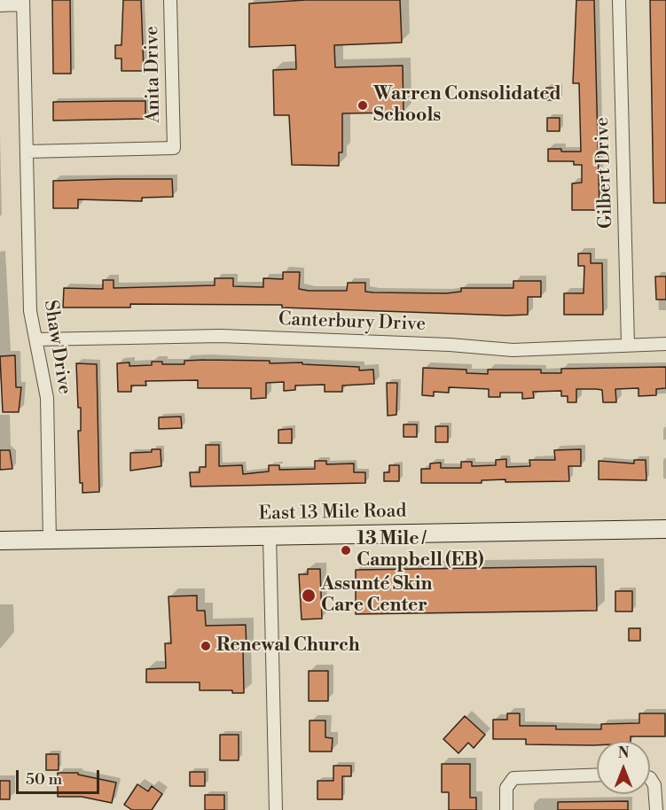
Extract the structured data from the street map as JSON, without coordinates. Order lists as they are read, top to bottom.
{
  "streets": {
    "main road": ["East 13 Mile Road"],
    "street": [
      "Anita Drive",
      "Gilbert Drive",
      "Canterbury Drive",
      "Shaw Drive"
    ]
  },
  "crossings": [
    ["Anita Drive", "Shaw Drive"],
    ["Gilbert Drive", "Canterbury Drive"],
    ["Canterbury Drive", "Shaw Drive"],
    ["Shaw Drive", "East 13 Mile Road"]
  ],
  "places": [
    "Warren Consolidated Schools",
    "13 Mile / Campbell (EB)",
    "Assunté Skin Care Center",
    "Renewal Church"
  ],
  "scale_bar": "50 m",
  "north": "top"
}
